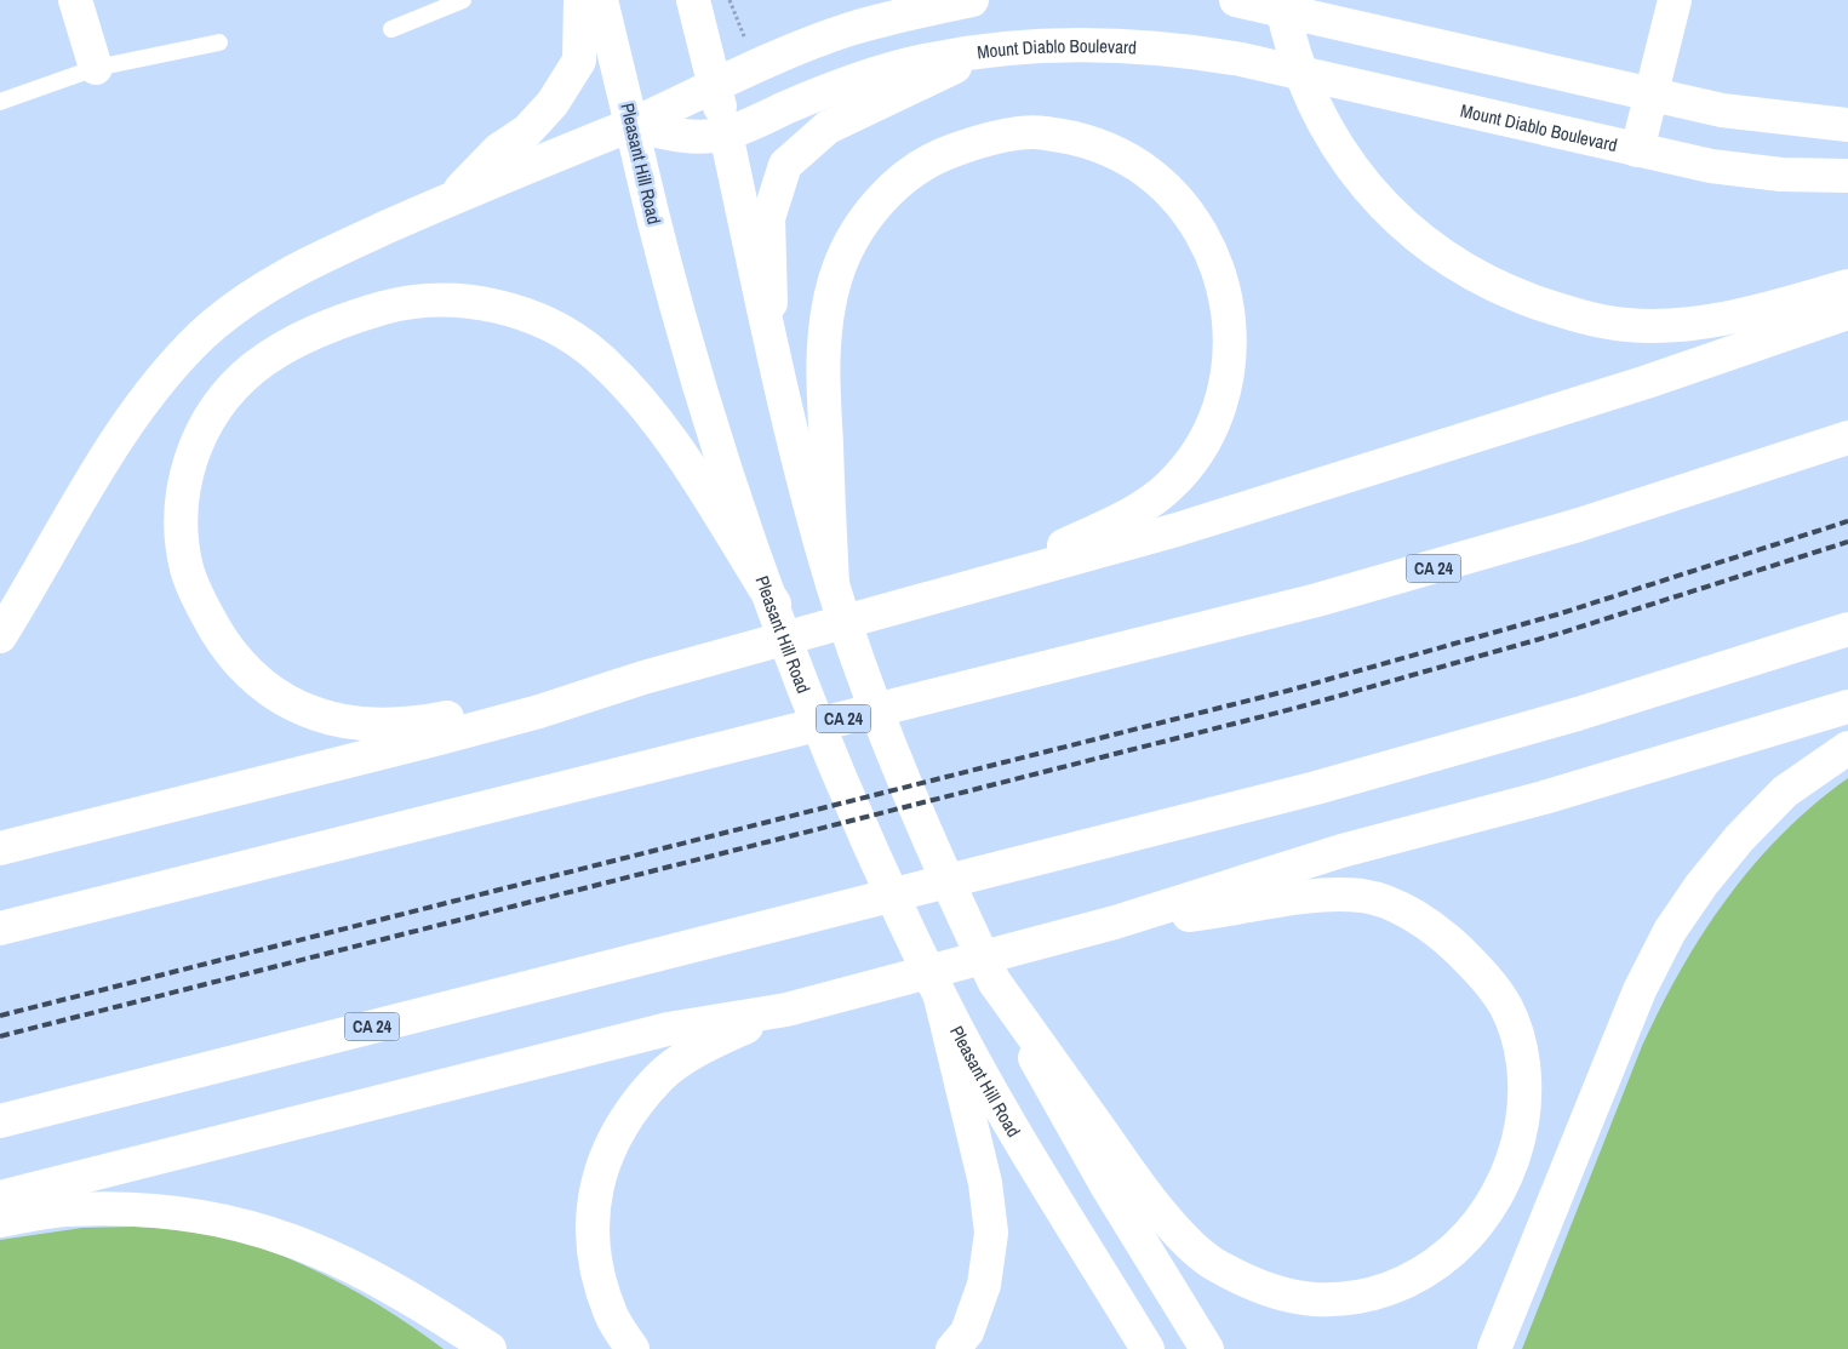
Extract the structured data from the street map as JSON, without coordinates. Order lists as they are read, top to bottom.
{
  "streets": {
    "main road": ["Mount Diablo Boulevard", "Pleasant Hill Road", "CA 24"]
  },
  "crossings": [
    ["Mount Diablo Boulevard", "Pleasant Hill Road"]
  ]
}
